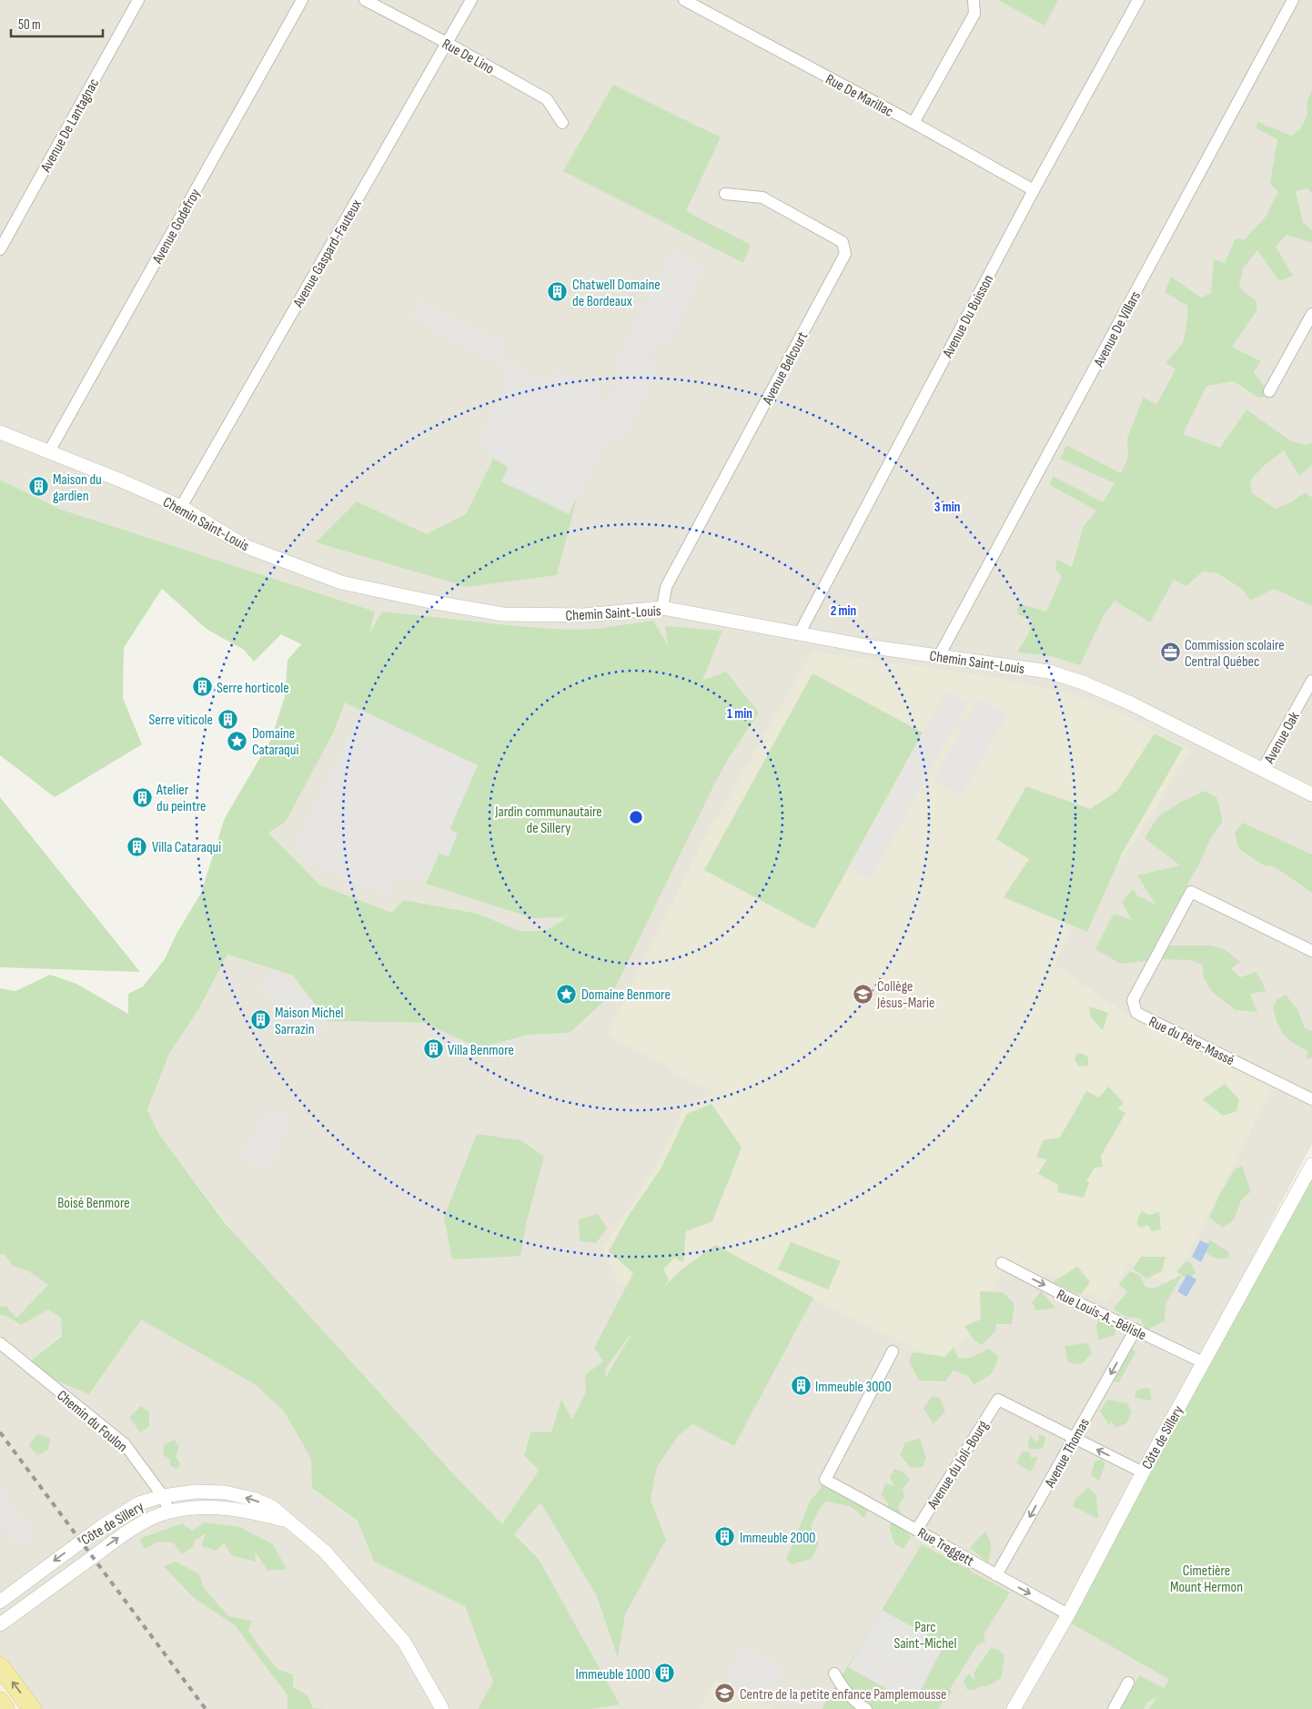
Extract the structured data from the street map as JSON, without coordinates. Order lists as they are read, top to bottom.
{
  "streets": {
    "street": [
      "Rue De Lino",
      "Rue De Marillac",
      "Avenue De Lantagnac",
      "Avenue Godefroy",
      "Avenue Gaspard-Fauteux",
      "Avenue Du Buisson",
      "Avenue De Villars",
      "Avenue Belcourt",
      "Chemin Saint-Louis",
      "Avenue Oak",
      "Rue du Père-Massé",
      "Rue Louis-A.-Bélisle",
      "Chemin du Foulon",
      "Côte de Sillery",
      "Avenue Thomas",
      "Avenue du Joli-Bourg",
      "Rue Treggett"
    ]
  },
  "crossings": [
    ["Rue De Lino", "Avenue Gaspard-Fauteux"],
    ["Rue De Marillac", "Avenue Du Buisson"],
    ["Avenue Godefroy", "Chemin Saint-Louis"],
    ["Avenue Gaspard-Fauteux", "Chemin Saint-Louis"],
    ["Avenue Du Buisson", "Chemin Saint-Louis"],
    ["Avenue De Villars", "Chemin Saint-Louis"],
    ["Avenue Belcourt", "Chemin Saint-Louis"],
    ["Chemin Saint-Louis", "Avenue Oak"],
    ["Rue Louis-A.-Bélisle", "Côte de Sillery"],
    ["Rue Louis-A.-Bélisle", "Avenue Thomas"],
    ["Chemin du Foulon", "Côte de Sillery"],
    ["Côte de Sillery", "Rue Treggett"],
    ["Avenue Thomas", "Avenue du Joli-Bourg"],
    ["Avenue Thomas", "Rue Treggett"],
    ["Avenue du Joli-Bourg", "Rue Treggett"]
  ],
  "one_way": ["Rue Louis-A.-Bélisle", "Avenue Thomas"],
  "parks": [
    "Jardin communautaire de Sillery",
    "Boisé Benmore",
    "Cimetière Mount Hermon",
    "Parc Saint-Michel"
  ],
  "places": {
    "building": [
      "Chatwell Domaine de Bordeaux",
      "Maison du gardien",
      "Serre horticole",
      "Serre viticole",
      "Atelier du peintre",
      "Villa Cataraqui",
      "Maison Michel Sarrazin",
      "Villa Benmore",
      "Immeuble 3000",
      "Immeuble 2000",
      "Immeuble 1000"
    ],
    "office": ["Commission scolaire Central Québec"],
    "place": ["Domaine Cataraqui", "Domaine Benmore"],
    "school or university": ["Collège Jésus-Marie", "Centre de la petite enfance Pamplemousse"]
  },
  "scale_bar": "50 m",
  "rings": ["3 min", "2 min", "1 min"]
}
